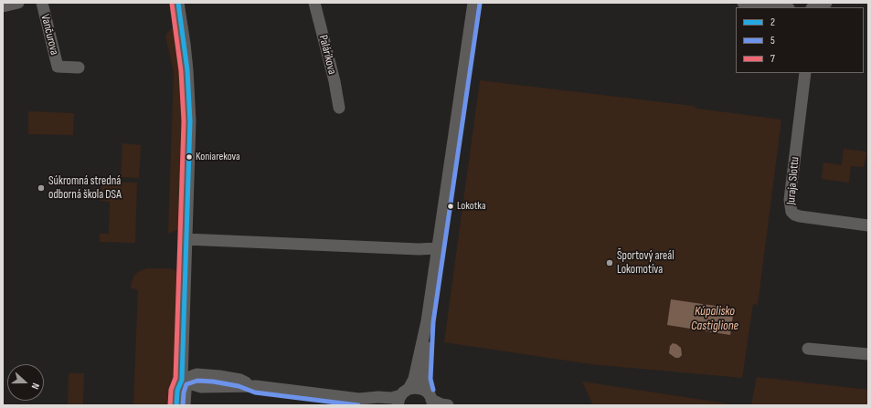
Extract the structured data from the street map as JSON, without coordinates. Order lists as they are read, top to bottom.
{
  "streets": {
    "street": ["Vančurova", "Palárikova", "Juraja Slottu"]
  },
  "water": ["Kúpalisko Castiglione"],
  "places": [
    "Koniarekova",
    "Súkromná stredná odborná škola DSA",
    "Lokotka",
    "Športový areál Lokomotíva"
  ],
  "lines": ["transit line 2", "transit line 5", "transit line 7"],
  "legend": ["2", "5", "7"],
  "north": "right"
}
